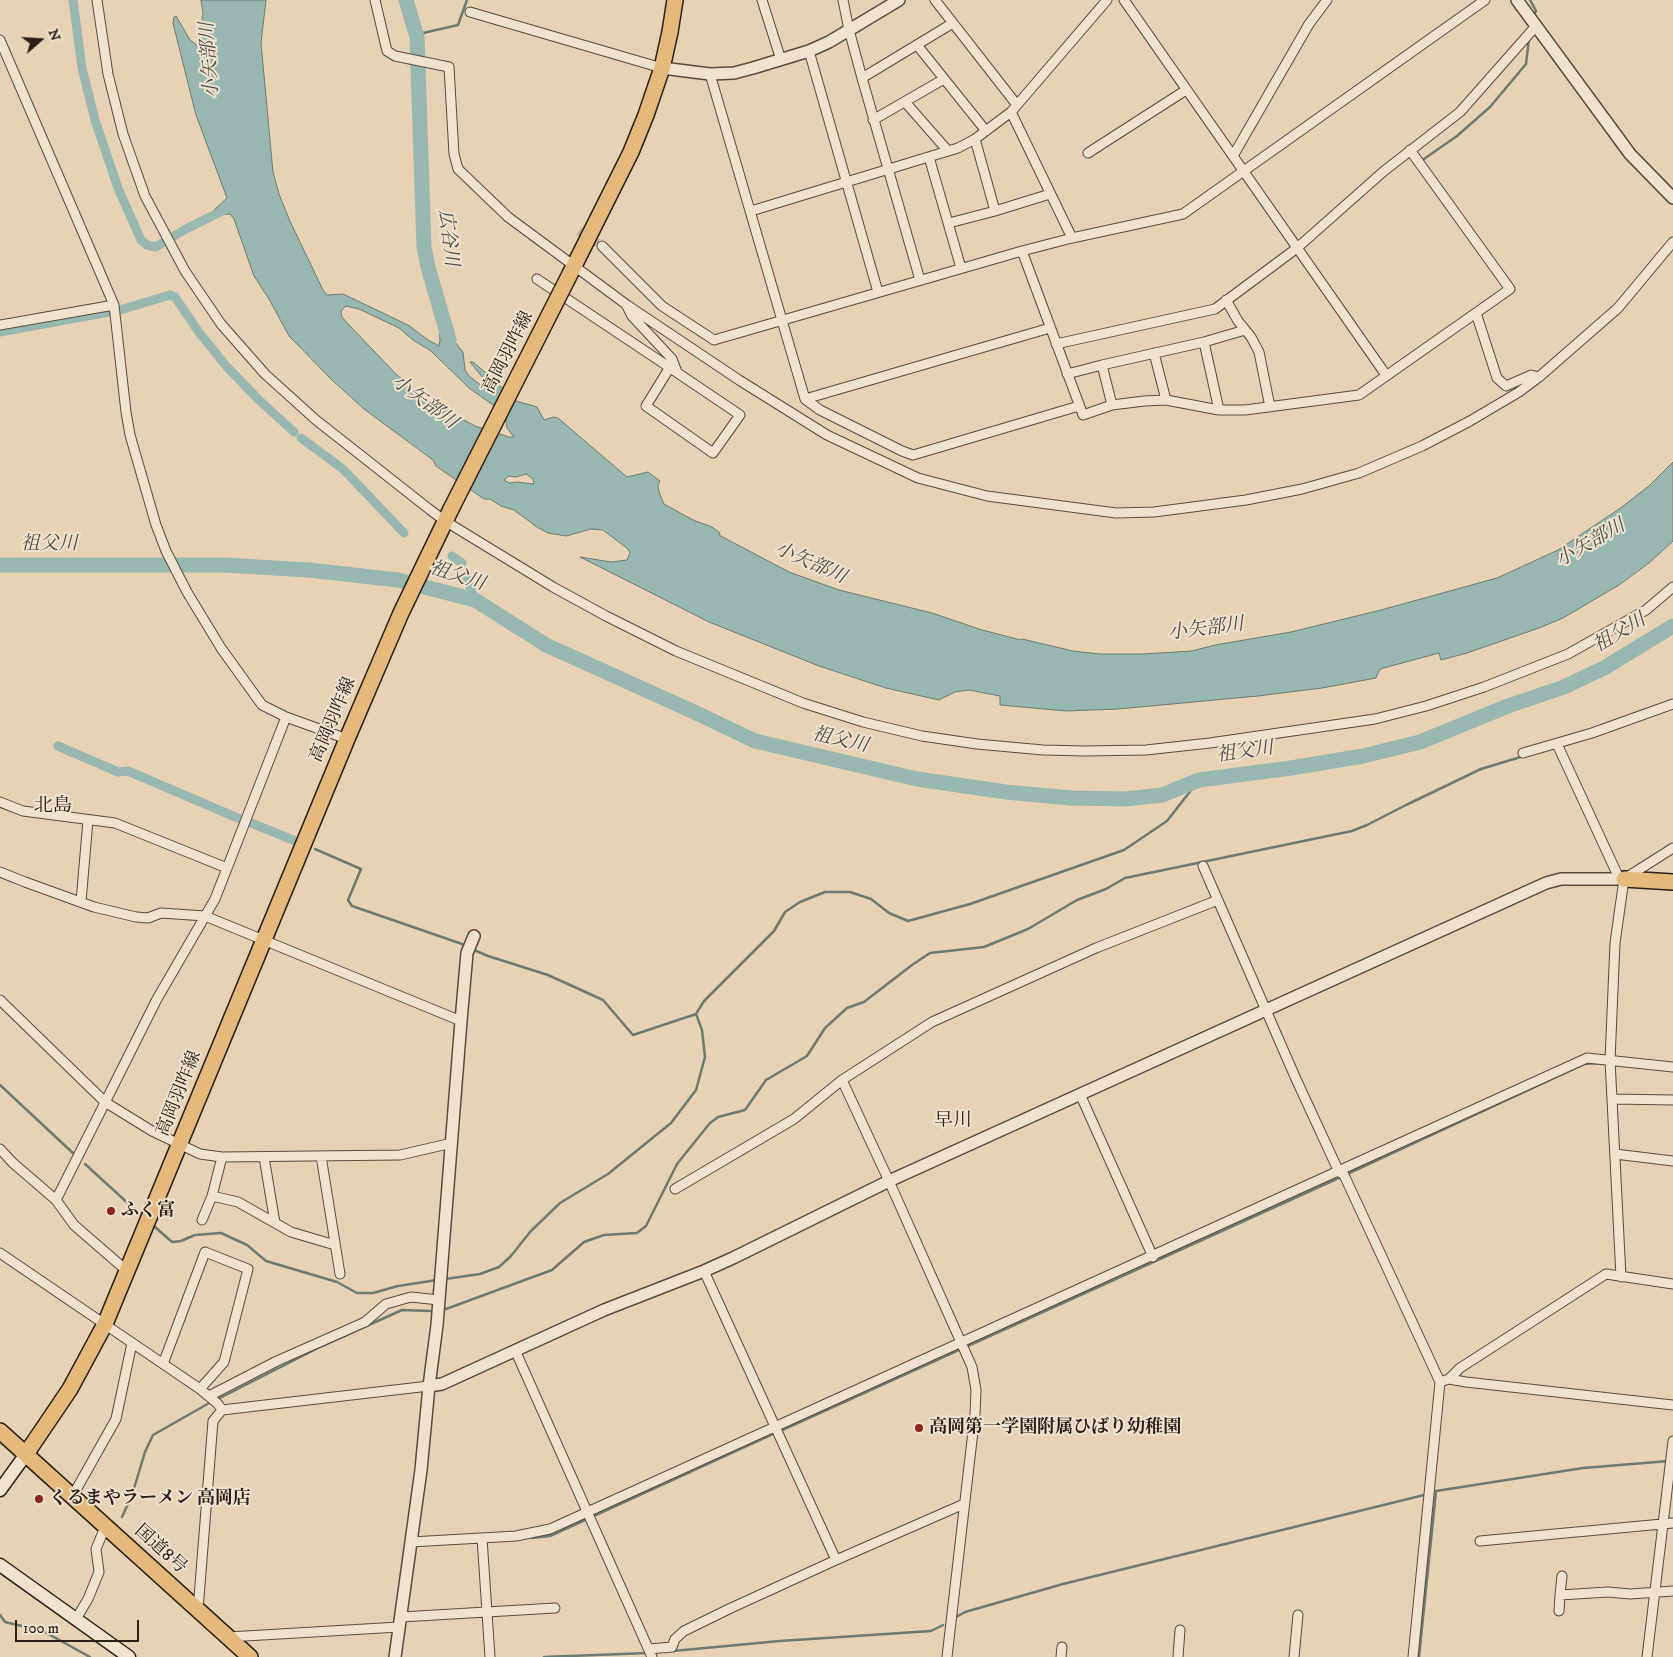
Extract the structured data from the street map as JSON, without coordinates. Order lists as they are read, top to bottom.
{
  "streets": {
    "main road": ["高岡羽咋線", "国道8号"]
  },
  "crossings": [
    ["高岡羽咋線", "国道8号"]
  ],
  "districts": ["北島", "早川"],
  "water": ["小矢部川", "広谷川", "祖父川"],
  "places": ["ふく富", "高岡第一学園附属ひばり幼稚園", "くるまやラーメン 高岡店"],
  "scale_bar": "100 m",
  "north": "right"
}
